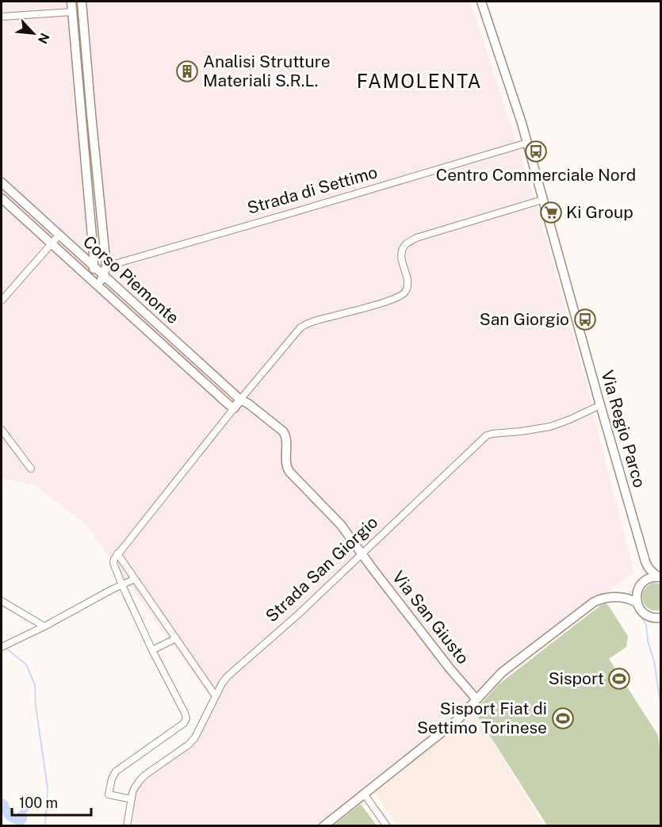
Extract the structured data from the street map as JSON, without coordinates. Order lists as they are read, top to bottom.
{
  "streets": {
    "street": [
      "Strada di Settimo",
      "Corso Piemonte",
      "Via Regio Parco",
      "Strada San Giorgio",
      "Via San Giusto"
    ]
  },
  "crossings": [
    ["Corso Piemonte", "Via San Giusto"],
    ["Via Regio Parco", "Strada San Giorgio"],
    ["Strada San Giorgio", "Via San Giusto"]
  ],
  "districts": ["FAMOLENTA"],
  "places": {
    "building": ["Analisi Strutture Materiali S.R.L."],
    "bus stop": ["Centro Commerciale Nord", "San Giorgio"],
    "supermarket": ["Ki Group"],
    "sports": ["Sisport", "Sisport Fiat di Settimo Torinese"]
  },
  "scale_bar": "100 m",
  "north": "bottom right"
}
